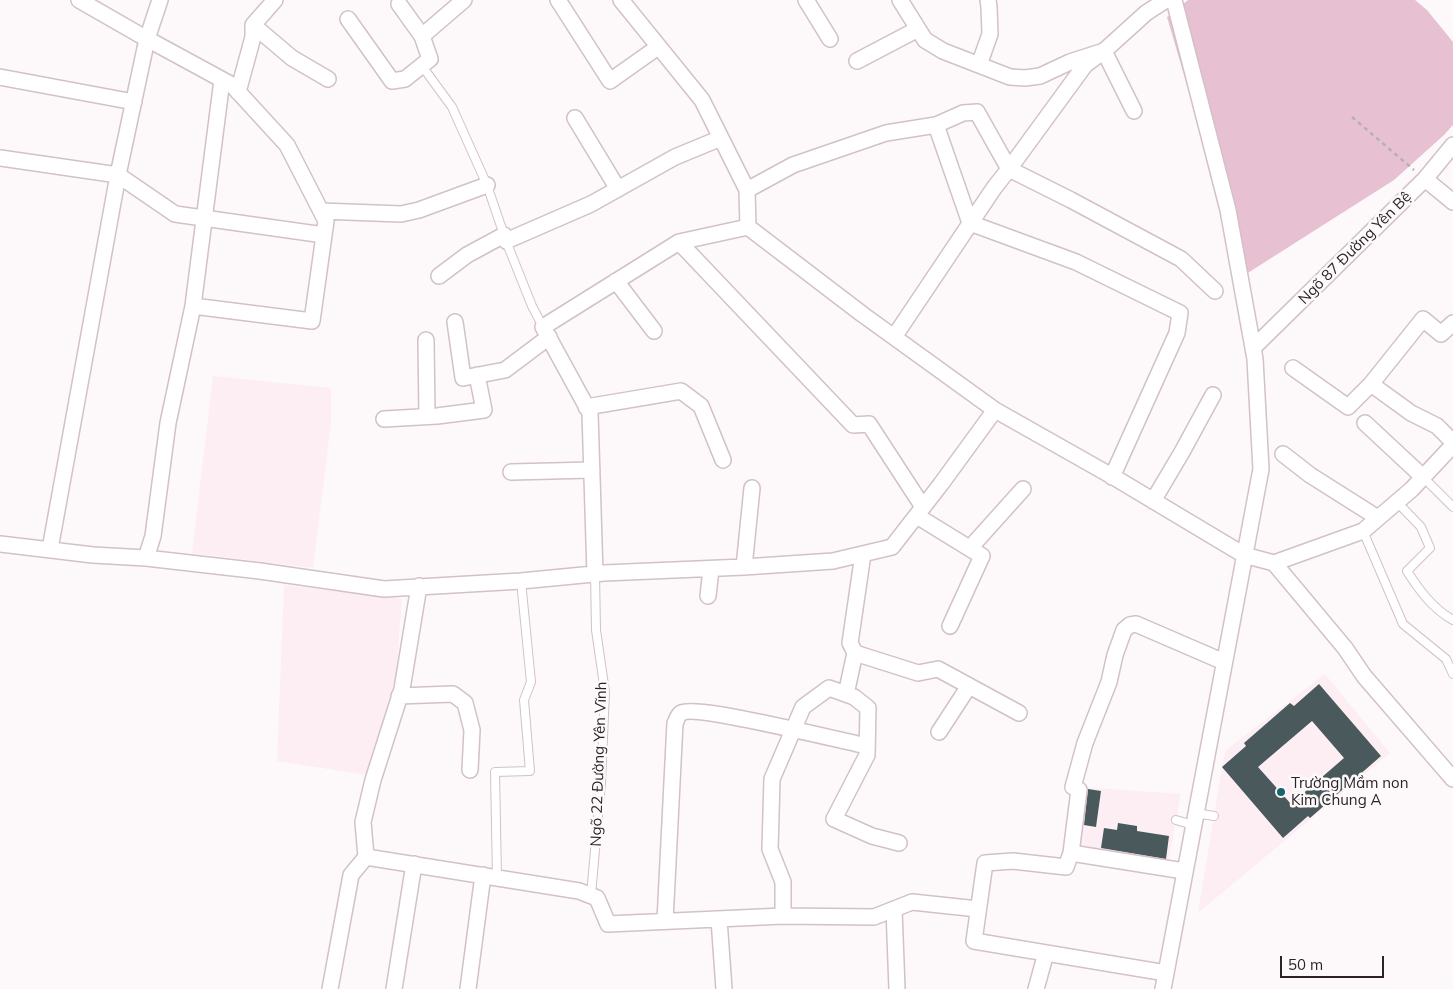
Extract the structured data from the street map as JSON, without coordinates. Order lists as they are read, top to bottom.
{
  "streets": {
    "street": ["Ngõ 87 Đường Yên Bệ"],
    "lane": ["Ngõ 22 Đường Yên Vĩnh"]
  },
  "places": ["Trường Mầm non Kim Chung A"],
  "scale_bar": "50 m"
}
